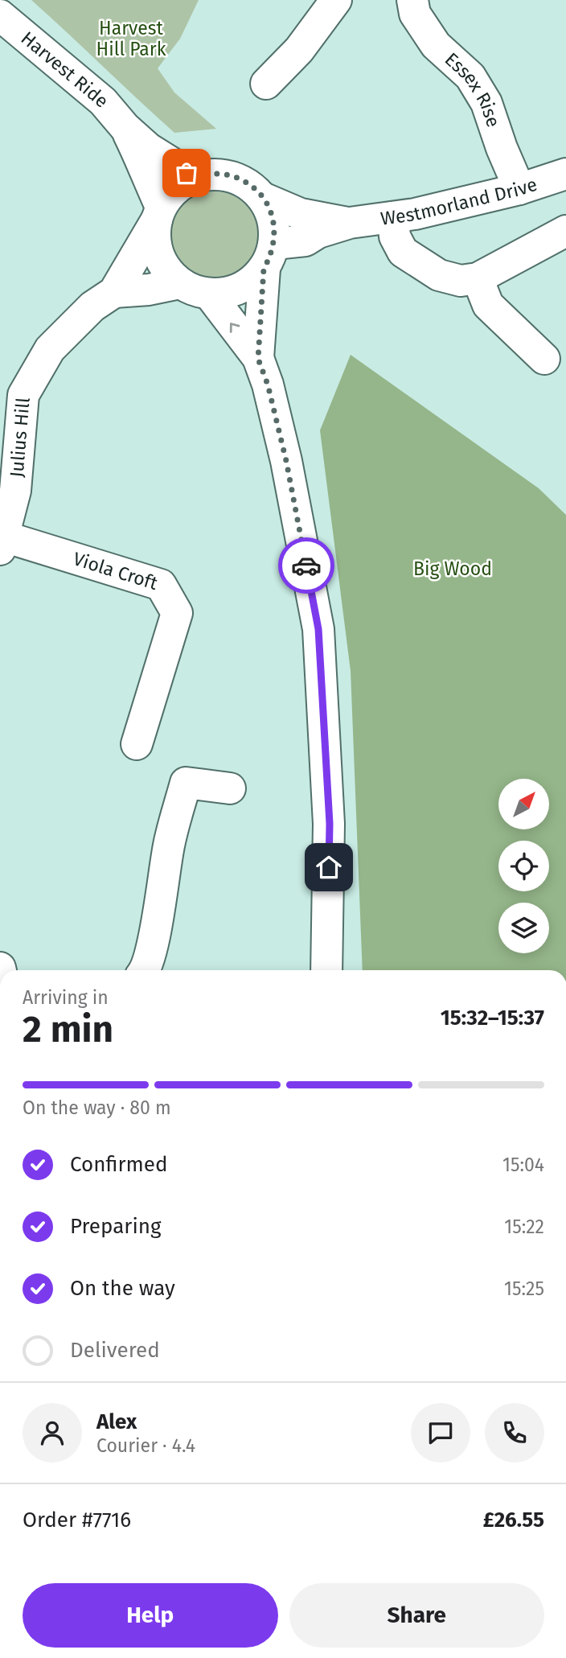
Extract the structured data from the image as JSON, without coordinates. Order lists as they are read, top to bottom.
{
  "streets": {
    "street": [
      "Harvest Ride",
      "Essex Rise",
      "Westmorland Drive",
      "Julius Hill",
      "Viola Croft"
    ]
  },
  "crossings": [
    ["Harvest Ride", "Westmorland Drive"],
    ["Harvest Ride", "Julius Hill"],
    ["Essex Rise", "Westmorland Drive"],
    ["Westmorland Drive", "Julius Hill"],
    ["Julius Hill", "Viola Croft"]
  ],
  "parks": ["Harvest Hill Park", "Big Wood"],
  "north": "top right",
  "page": {
    "heading": ["2 min", "Arriving in", "15:32–15:37"],
    "panel": [
      "Alex",
      "Courier · 4.4",
      "Order #7716",
      "£26.55"
    ],
    "bar": "On the way · 80 m",
    "list": [
      ["Confirmed", "15:04"],
      ["Preparing", "15:22"],
      ["On the way", "15:25"],
      "Delivered"
    ],
    "buttons": ["Help", "Share"]
  }
}
